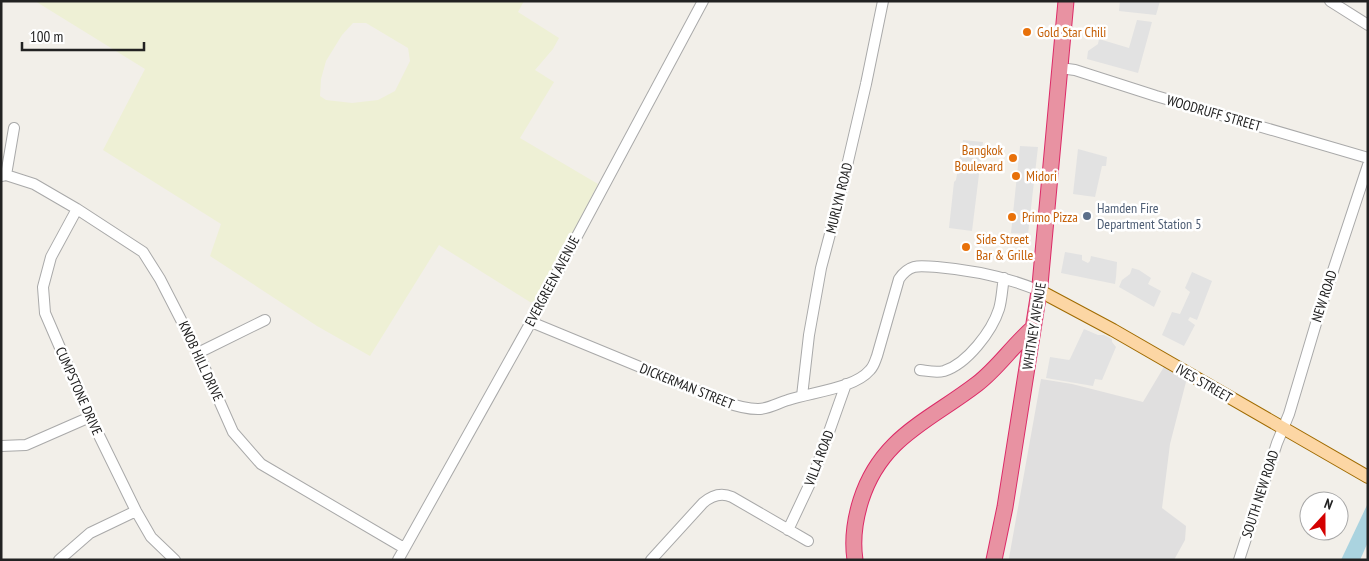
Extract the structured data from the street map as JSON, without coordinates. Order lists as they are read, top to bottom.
{
  "streets": {
    "highway": ["WHITNEY AVENUE"],
    "main road": ["IVES STREET"],
    "street": [
      "WOODRUFF STREET",
      "MURLYN ROAD",
      "EVERGREEN AVENUE",
      "NEW ROAD",
      "KNOB HILL DRIVE",
      "DICKERMAN STREET",
      "CUMPSTONE DRIVE",
      "VILLA ROAD",
      "SOUTH NEW ROAD"
    ]
  },
  "crossings": [
    ["WOODRUFF STREET", "WHITNEY AVENUE"],
    ["MURLYN ROAD", "DICKERMAN STREET"],
    ["EVERGREEN AVENUE", "KNOB HILL DRIVE"],
    ["EVERGREEN AVENUE", "DICKERMAN STREET"],
    ["NEW ROAD", "IVES STREET"],
    ["NEW ROAD", "SOUTH NEW ROAD"],
    ["WHITNEY AVENUE", "IVES STREET"],
    ["WHITNEY AVENUE", "DICKERMAN STREET"],
    ["KNOB HILL DRIVE", "CUMPSTONE DRIVE"],
    ["IVES STREET", "DICKERMAN STREET"],
    ["IVES STREET", "SOUTH NEW ROAD"],
    ["DICKERMAN STREET", "VILLA ROAD"]
  ],
  "places": [
    "Gold Star Chili",
    "Bangkok Boulevard",
    "Midori",
    "Hamden Fire Department Station 5",
    "Primo Pizza",
    "Side Street Bar & Grille"
  ],
  "scale_bar": "100 m",
  "north": "top"
}
